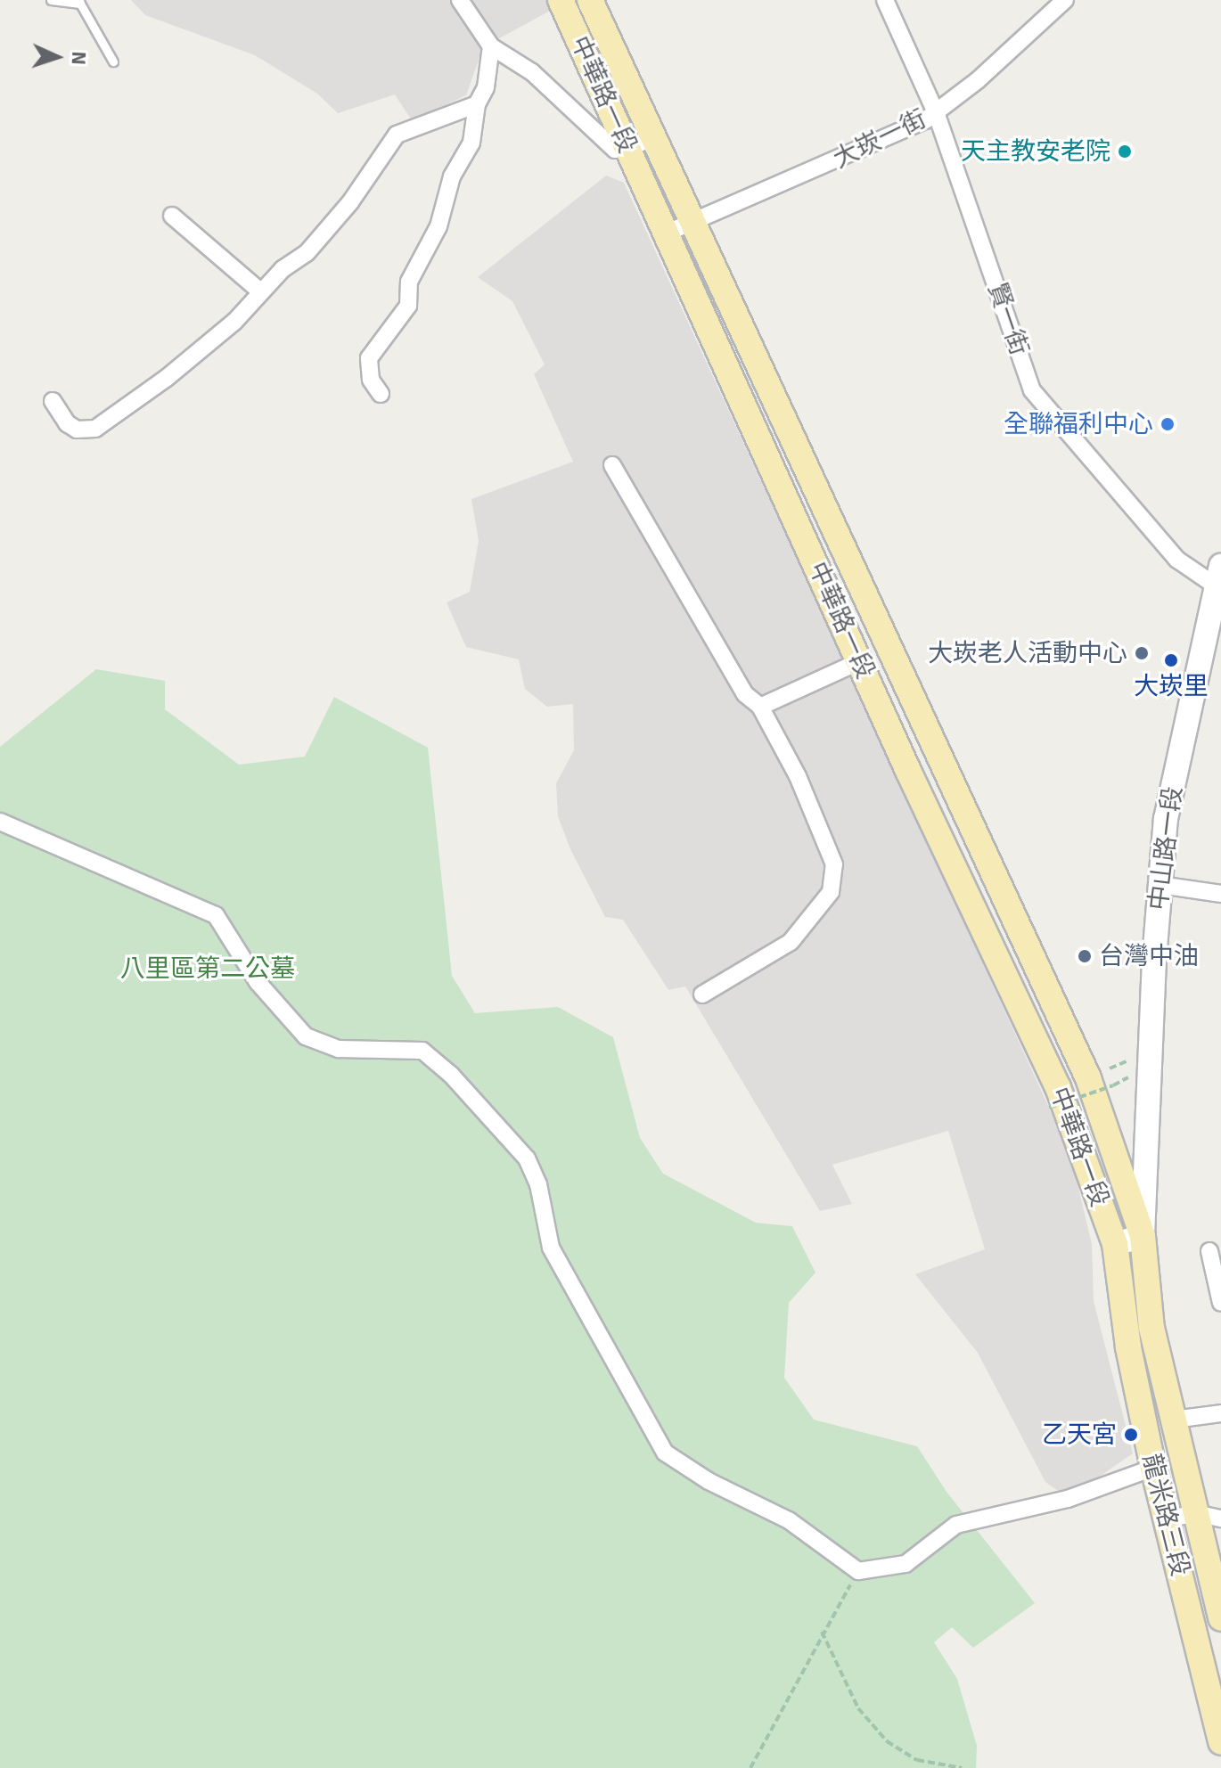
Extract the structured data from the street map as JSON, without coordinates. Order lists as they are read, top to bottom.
{
  "streets": {
    "main road": ["中華路一段", "中山路一段", "龍米路三段"],
    "street": ["大崁一街", "賢一街"]
  },
  "crossings": [
    ["中華路一段", "大崁一街"],
    ["中華路一段", "中山路一段"],
    ["中華路一段", "龍米路三段"],
    ["大崁一街", "賢一街"],
    ["賢一街", "中山路一段"],
    ["中山路一段", "龍米路三段"]
  ],
  "parks": ["八里區第二公墓"],
  "places": [
    "天主教安老院",
    "全聯福利中心",
    "大崁老人活動中心",
    "大崁里",
    "台灣中油",
    "乙天宮"
  ],
  "north": "right"
}
